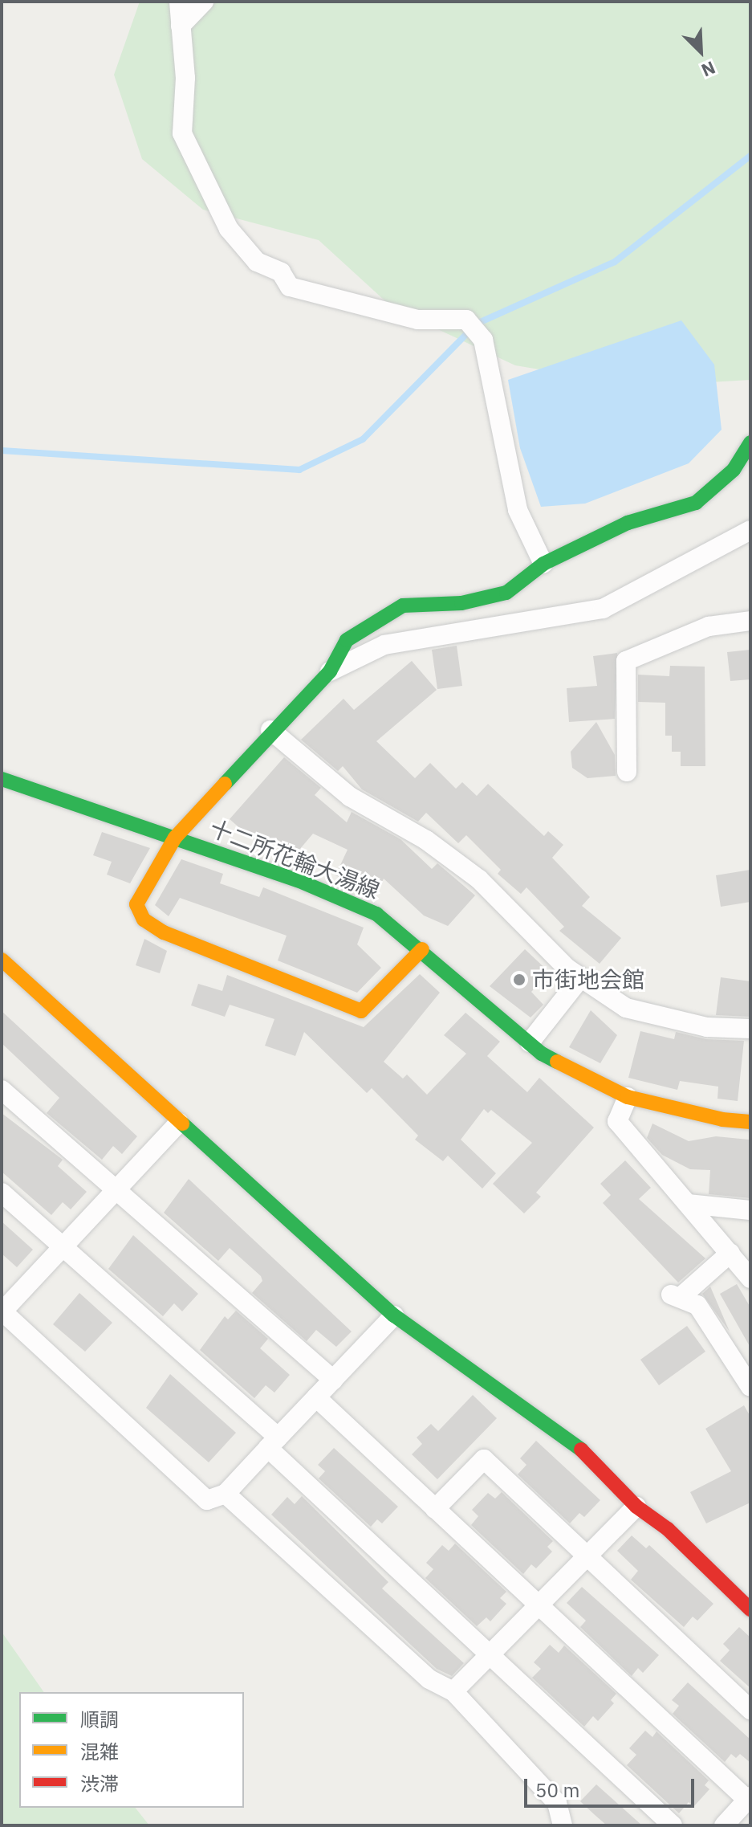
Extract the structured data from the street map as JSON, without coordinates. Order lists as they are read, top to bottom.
{
  "streets": {
    "street": ["十二所花輪大湯線"]
  },
  "places": ["市街地会館"],
  "legend": ["順調", "混雑", "渋滞"],
  "scale_bar": "50 m",
  "north": "bottom right"
}
